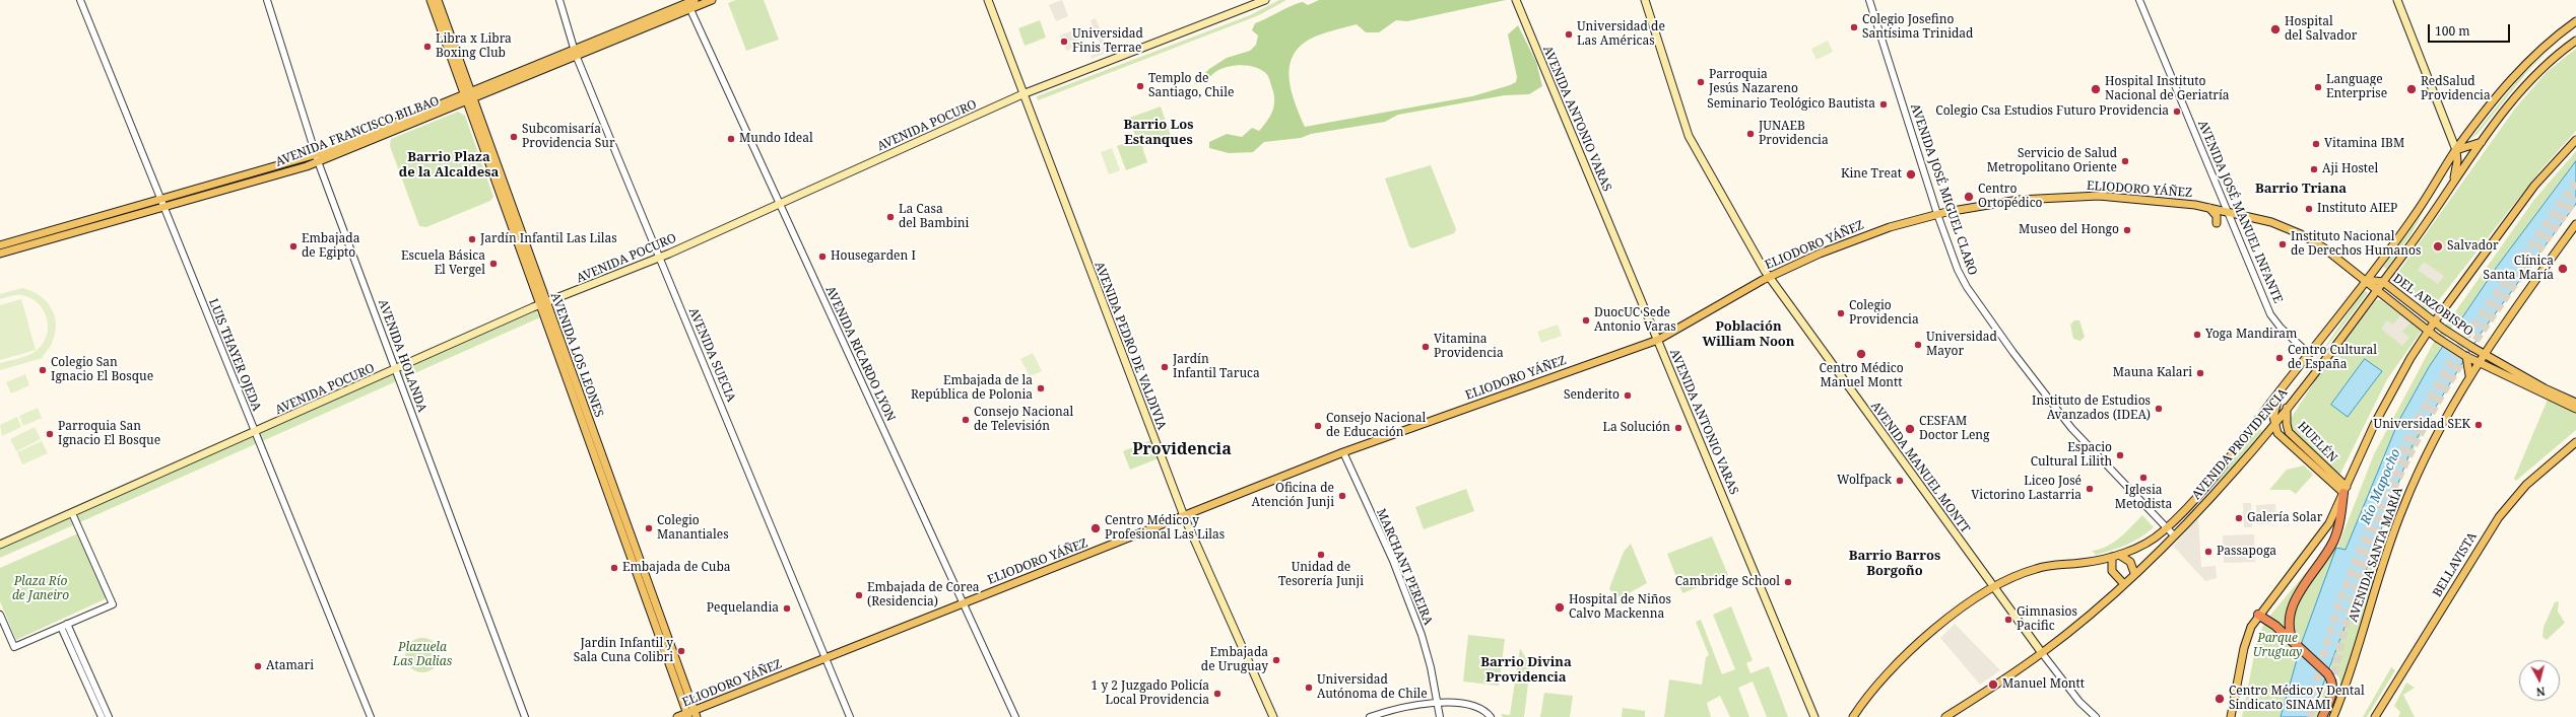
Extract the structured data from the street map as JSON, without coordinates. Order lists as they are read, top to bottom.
{
  "streets": {
    "main road": [
      "AVENIDA ANTONIO VARAS",
      "AVENIDA POCURO",
      "AVENIDA FRANCISCO BILBAO",
      "ELIODORO YÁÑEZ",
      "DEL ARZOBISPO",
      "AVENIDA PEDRO DE VALDIVIA",
      "AVENIDA LOS LEONES",
      "HUELÉN",
      "AVENIDA PROVIDENCIA",
      "AVENIDA MANUEL MONTT",
      "AVENIDA SANTA MARÍA",
      "BELLAVISTA"
    ],
    "street": [
      "AVENIDA JOSÉ MIGUEL CLARO",
      "AVENIDA JOSÉ MANUEL INFANTE",
      "AVENIDA RICARDO LYON",
      "LUIS THAYER OJEDA",
      "AVENIDA SUECIA",
      "AVENIDA HOLANDA",
      "MARCHANT PEREIRA"
    ]
  },
  "crossings": [
    ["AVENIDA ANTONIO VARAS", "ELIODORO YÁÑEZ"],
    ["AVENIDA POCURO", "AVENIDA PEDRO DE VALDIVIA"],
    ["AVENIDA POCURO", "AVENIDA RICARDO LYON"],
    ["AVENIDA POCURO", "LUIS THAYER OJEDA"],
    ["AVENIDA POCURO", "AVENIDA LOS LEONES"],
    ["AVENIDA POCURO", "AVENIDA SUECIA"],
    ["AVENIDA POCURO", "AVENIDA HOLANDA"],
    ["AVENIDA FRANCISCO BILBAO", "AVENIDA RICARDO LYON"],
    ["AVENIDA FRANCISCO BILBAO", "LUIS THAYER OJEDA"],
    ["AVENIDA FRANCISCO BILBAO", "AVENIDA LOS LEONES"],
    ["AVENIDA FRANCISCO BILBAO", "AVENIDA SUECIA"],
    ["AVENIDA FRANCISCO BILBAO", "AVENIDA HOLANDA"],
    ["AVENIDA JOSÉ MIGUEL CLARO", "ELIODORO YÁÑEZ"],
    ["AVENIDA JOSÉ MIGUEL CLARO", "AVENIDA PROVIDENCIA"],
    ["ELIODORO YÁÑEZ", "AVENIDA JOSÉ MANUEL INFANTE"],
    ["ELIODORO YÁÑEZ", "DEL ARZOBISPO"],
    ["ELIODORO YÁÑEZ", "AVENIDA PEDRO DE VALDIVIA"],
    ["ELIODORO YÁÑEZ", "AVENIDA RICARDO LYON"],
    ["ELIODORO YÁÑEZ", "AVENIDA LOS LEONES"],
    ["ELIODORO YÁÑEZ", "AVENIDA SUECIA"],
    ["ELIODORO YÁÑEZ", "AVENIDA PROVIDENCIA"],
    ["ELIODORO YÁÑEZ", "AVENIDA MANUEL MONTT"],
    ["ELIODORO YÁÑEZ", "MARCHANT PEREIRA"],
    ["AVENIDA JOSÉ MANUEL INFANTE", "AVENIDA PROVIDENCIA"],
    ["DEL ARZOBISPO", "AVENIDA PROVIDENCIA"],
    ["DEL ARZOBISPO", "AVENIDA SANTA MARÍA"],
    ["HUELÉN", "AVENIDA PROVIDENCIA"],
    ["AVENIDA PROVIDENCIA", "AVENIDA MANUEL MONTT"]
  ],
  "districts": [
    "Barrio Los Estanques",
    "Barrio Plaza de la Alcaldesa",
    "Barrio Triana",
    "Población William Noon",
    "Providencia",
    "Barrio Barros Borgoño",
    "Barrio Divina Providencia"
  ],
  "water": ["Río Mapocho"],
  "parks": ["Plaza Río de Janeiro", "Parque Uruguay", "Plazuela Las Dalias"],
  "places": [
    "Colegio Josefino Santísima Trinidad",
    "Hospital del Salvador",
    "Universidad de Las Américas",
    "Universidad Finis Terrae",
    "Libra x Libra Boxing Club",
    "Parroquia Jesús Nazareno",
    "Templo de Santiago, Chile",
    "Language Enterprise",
    "Hospital Instituto Nacional de Geriatría",
    "RedSalud Providencia",
    "Seminario Teológico Bautista",
    "Colegio Csa Estudios Futuro Providencia",
    "JUNAEB Providencia",
    "Subcomisaría Providencia Sur",
    "Mundo Ideal",
    "Vitamina IBM",
    "Servicio de Salud Metropolitano Oriente",
    "Aji Hostel",
    "Kine Treat",
    "Centro Ortopédico",
    "Instituto AIEP",
    "La Casa del Bambini",
    "Museo del Hongo",
    "Jardín Infantil Las Lilas",
    "Instituto Nacional de Derechos Humanos",
    "Embajada de Egipto",
    "Salvador",
    "Housegarden I",
    "Escuela Básica El Vergel",
    "Clínica Santa María",
    "Colegio Providencia",
    "DuocUC Sede Antonio Varas",
    "Yoga Mandiram",
    "Universidad Mayor",
    "Vitamina Providencia",
    "Centro Médico Manuel Montt",
    "Centro Cultural de España",
    "Jardín Infantil Taruca",
    "Colegio San Ignacio El Bosque",
    "Mauna Kalari",
    "Embajada de la República de Polonia",
    "Senderito",
    "Instituto de Estudios Avanzados (IDEA)",
    "Consejo Nacional de Televisión",
    "Universidad SEK",
    "Consejo Nacional de Educación",
    "La Solución",
    "CESFAM Doctor Leng",
    "Parroquia San Ignacio El Bosque",
    "Espacio Cultural Lilith",
    "Iglesia Metodista",
    "Wolfpack",
    "Liceo José Victorino Lastarria",
    "Oficina de Atención Junji",
    "Galería Solar",
    "Colegio Manantiales",
    "Centro Médico y Profesional Las Lilas",
    "Passapoga",
    "Unidad de Tesorería Junji",
    "Embajada de Cuba",
    "Cambridge School",
    "Embajada de Corea (Residencia)",
    "Hospital de Niños Calvo Mackenna",
    "Pequelandia",
    "Gimnasios Pacific",
    "Jardin Infantil y Sala Cuna Colibri",
    "Embajada de Uruguay",
    "Atamari",
    "Manuel Montt",
    "Universidad Autónoma de Chile",
    "1 y 2 Juzgado Policía Local Providencia",
    "Centro Médico y Dental Sindicato SINAMI"
  ],
  "scale_bar": "100 m",
  "north": "bottom"
}
